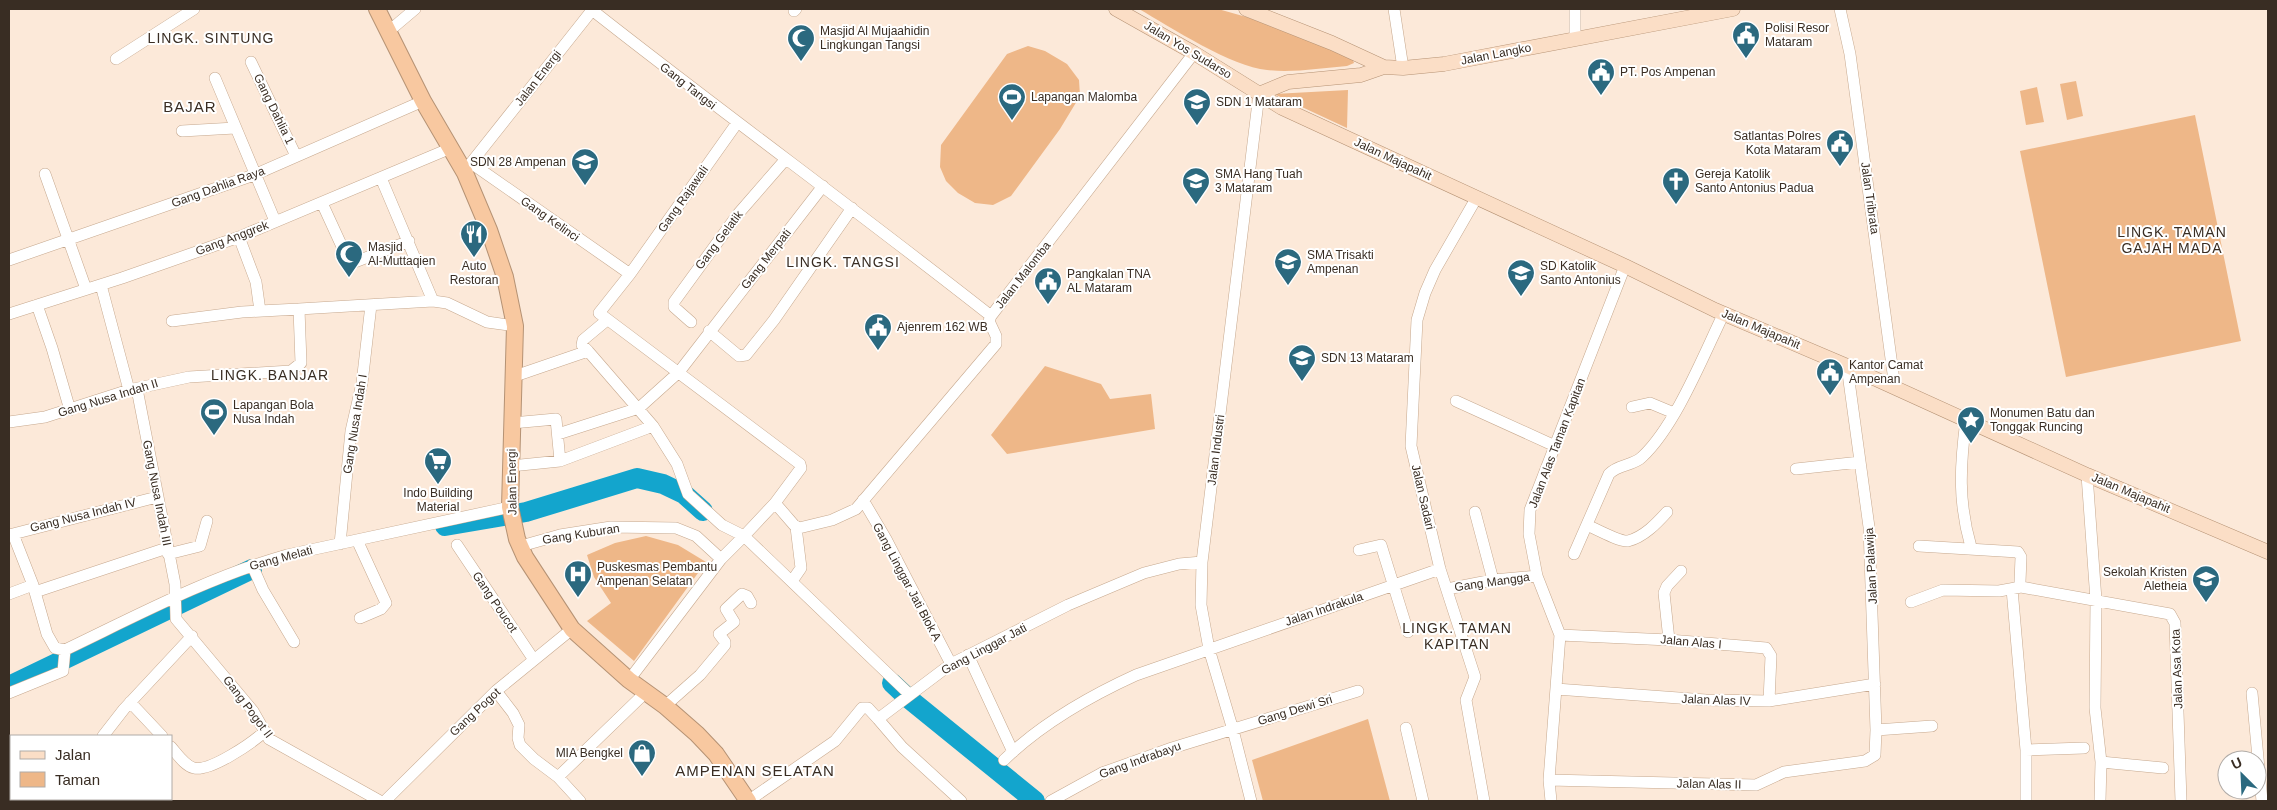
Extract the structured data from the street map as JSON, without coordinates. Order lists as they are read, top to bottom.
{
  "streets": {
    "highway": ["Jalan Energi"],
    "main road": ["Jalan Yos Sudarso", "Jalan Langko", "Jalan Majapahit"],
    "street": [
      "Gang Tangsi",
      "Gang Dahlia 1",
      "Gang Dahlia Raya",
      "Jalan Tribrata",
      "Gang Rajawali",
      "Gang Kelinci",
      "Gang Anggrek",
      "Gang Gelatik",
      "Gang Merpati",
      "Jalan Malomba",
      "Gang Nusa Indah II",
      "Gang Nusa Indah I",
      "Jalan Alas Taman Kapitan",
      "Jalan Industri",
      "Gang Nusa Indah III",
      "Jalan Sadari",
      "Gang Nusa Indah IV",
      "Gang Kuburan",
      "Gang Melati",
      "Jalan Palawija",
      "Gang Linggar Jati Blok A",
      "Gang Mangga",
      "Gang Poucot",
      "Jalan Indrakula",
      "Jalan Alas I",
      "Gang Linggar Jati",
      "Jalan Asa Kota",
      "Jalan Alas IV",
      "Gang Pogot II",
      "Gang Dewi Sri",
      "Gang Pogot",
      "Gang Indrabayu",
      "Jalan Alas II"
    ]
  },
  "crossings": [
    ["Jalan Yos Sudarso", "Jalan Langko"],
    ["Jalan Yos Sudarso", "Jalan Majapahit"],
    ["Jalan Yos Sudarso", "Jalan Malomba"],
    ["Jalan Yos Sudarso", "Jalan Industri"],
    ["Jalan Langko", "Jalan Majapahit"],
    ["Jalan Langko", "Jalan Industri"],
    ["Jalan Energi", "Gang Tangsi"],
    ["Jalan Energi", "Gang Dahlia Raya"],
    ["Jalan Energi", "Gang Kelinci"],
    ["Jalan Energi", "Gang Anggrek"],
    ["Jalan Energi", "Gang Kuburan"],
    ["Jalan Energi", "Gang Melati"],
    ["Jalan Energi", "Gang Pogot"],
    ["Gang Tangsi", "Gang Rajawali"],
    ["Gang Tangsi", "Gang Gelatik"],
    ["Gang Tangsi", "Jalan Malomba"],
    ["Gang Dahlia 1", "Gang Dahlia Raya"],
    ["Jalan Majapahit", "Jalan Tribrata"],
    ["Jalan Majapahit", "Jalan Alas Taman Kapitan"],
    ["Jalan Majapahit", "Jalan Industri"],
    ["Jalan Majapahit", "Jalan Sadari"],
    ["Jalan Majapahit", "Jalan Palawija"],
    ["Gang Rajawali", "Gang Kelinci"],
    ["Gang Anggrek", "Gang Nusa Indah III"],
    ["Gang Gelatik", "Jalan Malomba"],
    ["Gang Merpati", "Jalan Malomba"],
    ["Gang Nusa Indah II", "Gang Nusa Indah III"],
    ["Gang Nusa Indah I", "Gang Melati"],
    ["Jalan Alas Taman Kapitan", "Gang Mangga"],
    ["Jalan Alas Taman Kapitan", "Jalan Alas I"],
    ["Jalan Alas Taman Kapitan", "Jalan Alas IV"],
    ["Jalan Alas Taman Kapitan", "Jalan Alas II"],
    ["Jalan Industri", "Jalan Indrakula"],
    ["Jalan Industri", "Gang Linggar Jati"],
    ["Jalan Industri", "Gang Dewi Sri"],
    ["Jalan Industri", "Gang Indrabayu"],
    ["Gang Nusa Indah III", "Gang Nusa Indah IV"],
    ["Gang Nusa Indah III", "Gang Melati"],
    ["Gang Nusa Indah III", "Gang Pogot II"],
    ["Jalan Sadari", "Gang Mangga"],
    ["Jalan Sadari", "Jalan Indrakula"],
    ["Gang Melati", "Gang Pogot II"],
    ["Jalan Palawija", "Jalan Alas IV"],
    ["Jalan Palawija", "Jalan Alas II"],
    ["Gang Linggar Jati Blok A", "Gang Linggar Jati"],
    ["Gang Poucot", "Gang Pogot"],
    ["Jalan Indrakula", "Gang Linggar Jati"],
    ["Jalan Alas I", "Jalan Alas IV"],
    ["Gang Dewi Sri", "Gang Indrabayu"]
  ],
  "districts": [
    "LINGK. SINTUNG",
    "BAJAR",
    "LINGK. TAMAN GAJAH MADA",
    "LINGK. TANGSI",
    "LINGK. BANJAR",
    "LINGK. TAMAN KAPITAN",
    "AMPENAN SELATAN"
  ],
  "places": {
    "public building": [
      "Polisi Resor Mataram",
      "PT. Pos Ampenan",
      "Satlantas Polres Kota Mataram",
      "Pangkalan TNA AL Mataram",
      "Ajenrem 162 WB",
      "Kantor Camat Ampenan"
    ],
    "mosque": ["Masjid Al Mujaahidin Lingkungan Tangsi", "Masjid Al-Muttaqien"],
    "sports": ["Lapangan Malomba", "Lapangan Bola Nusa Indah"],
    "school or university": [
      "SDN 1 Mataram",
      "SDN 28 Ampenan",
      "SMA Hang Tuah 3 Mataram",
      "SMA Trisakti Ampenan",
      "SD Katolik Santo Antonius",
      "SDN 13 Mataram",
      "Sekolah Kristen Aletheia"
    ],
    "church": ["Gereja Katolik Santo Antonius Padua"],
    "restaurant": ["Auto Restoran"],
    "place": ["Monumen Batu dan Tonggak Runcing"],
    "supermarket": ["Indo Building Material"],
    "hospital": ["Puskesmas Pembantu Ampenan Selatan"],
    "shop": ["MIA Bengkel"]
  },
  "legend": ["Jalan", "Taman"],
  "north": "top left"
}
